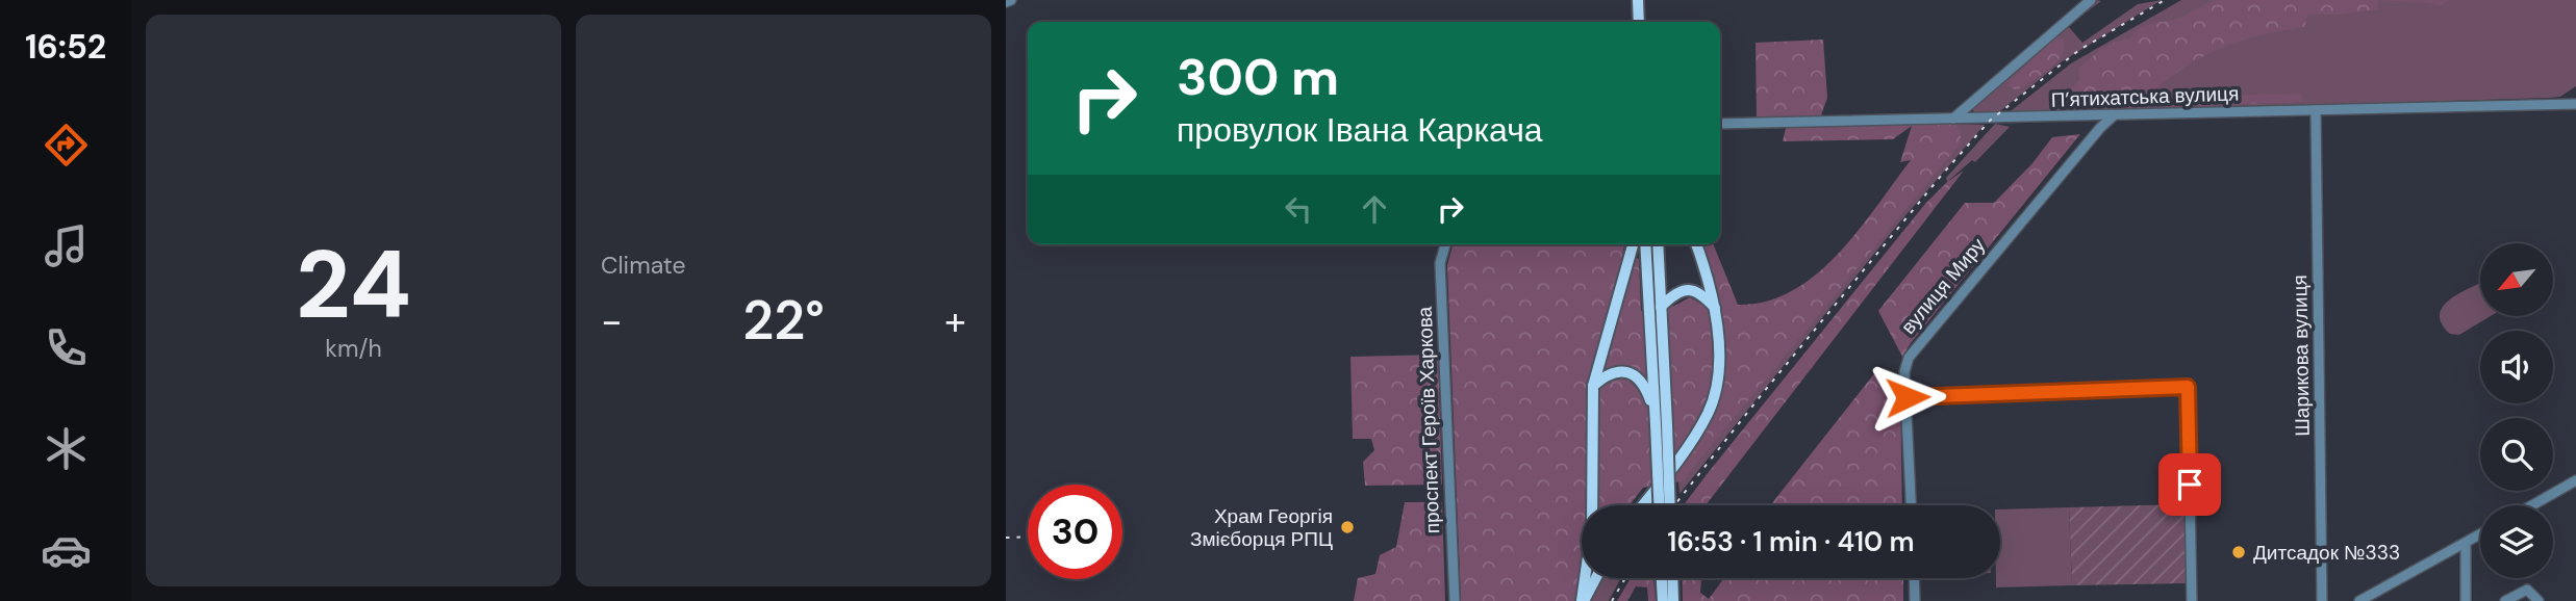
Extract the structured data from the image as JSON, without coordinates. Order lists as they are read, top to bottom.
{
  "streets": {
    "street": [
      "П’ятихатська вулиця",
      "вулиця Миру",
      "Шарикова вулиця",
      "проспект Героїв Харкова"
    ]
  },
  "crossings": [
    ["П’ятихатська вулиця", "вулиця Миру"],
    ["П’ятихатська вулиця", "Шарикова вулиця"]
  ],
  "places": ["Храм Георгія Змієборця РПЦ", "Дитсадок №333"],
  "north": "bottom left",
  "page": {
    "tabs": "16:52",
    "tile": [
      ["24", "km/h"],
      "Climate"
    ],
    "turn": ["300 m", "провулок Івана Каркача"],
    "heat": ["−", "22°", "+"],
    "limit": "30",
    "trip": "16:53 · 1 min · 410 m"
  }
}
